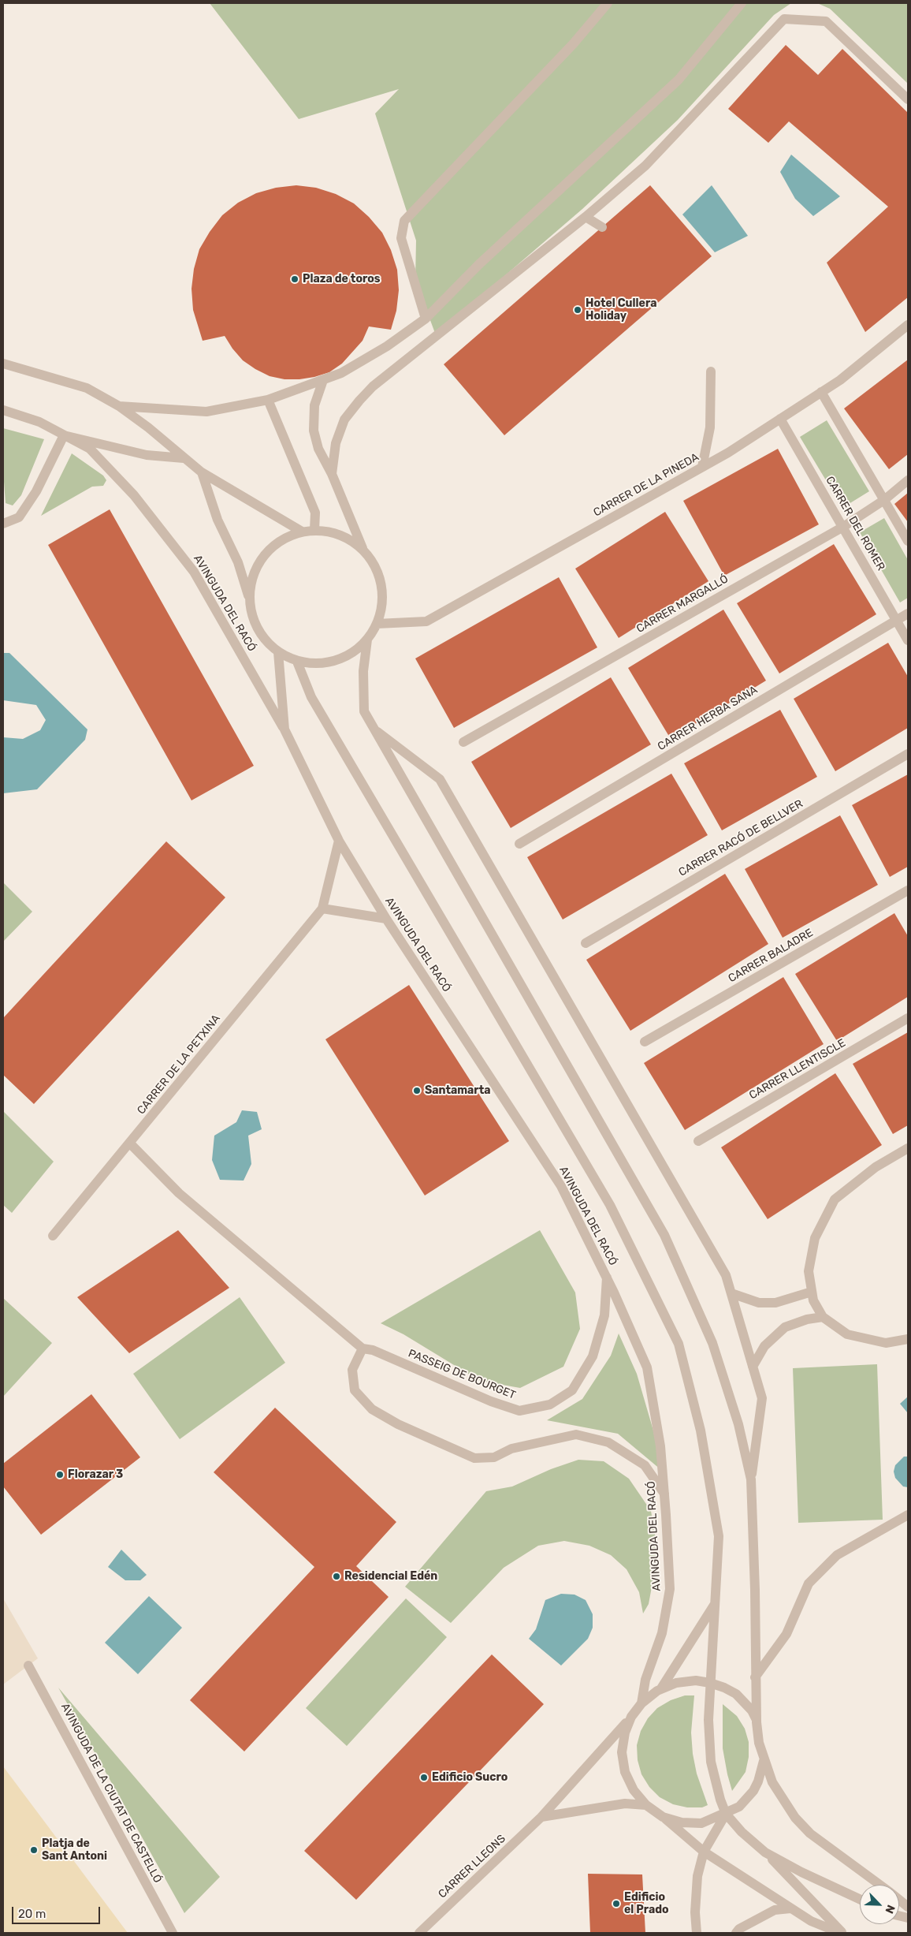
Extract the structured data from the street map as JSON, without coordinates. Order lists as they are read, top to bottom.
{
  "streets": {
    "street": [
      "CARRER DE LA PINEDA",
      "CARRER DEL ROMER",
      "AVINGUDA DEL RACÓ",
      "CARRER MARGALLÓ",
      "CARRER HERBA SANA",
      "CARRER RACÓ DE BELLVER",
      "CARRER BALADRE",
      "CARRER DE LA PETXINA",
      "CARRER LLENTISCLE",
      "PASSEIG DE BOURGET",
      "AVINGUDA DE LA CIUTAT DE CASTELLÓ",
      "CARRER LLEONS"
    ]
  },
  "crossings": [
    ["CARRER DE LA PINEDA", "CARRER DEL ROMER"],
    ["CARRER DE LA PINEDA", "AVINGUDA DEL RACÓ"],
    ["CARRER DEL ROMER", "CARRER MARGALLÓ"],
    ["CARRER DEL ROMER", "CARRER HERBA SANA"],
    ["AVINGUDA DEL RACÓ", "CARRER DE LA PETXINA"],
    ["AVINGUDA DEL RACÓ", "PASSEIG DE BOURGET"],
    ["CARRER DE LA PETXINA", "PASSEIG DE BOURGET"]
  ],
  "places": [
    "Plaza de toros",
    "Hotel Cullera Holiday",
    "Santamarta",
    "Florazar 3",
    "Residencial Edén",
    "Edificio Sucro",
    "Platja de Sant Antoni",
    "Edificio el Prado"
  ],
  "scale_bar": "20 m",
  "north": "bottom right"
}
